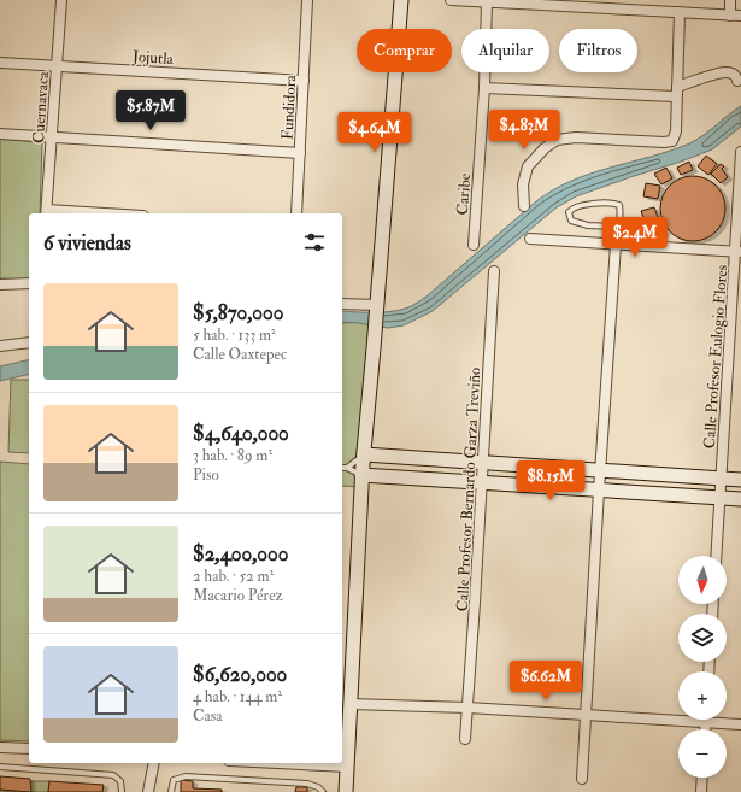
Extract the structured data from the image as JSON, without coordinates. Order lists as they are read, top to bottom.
{
  "streets": {
    "street": [
      "Jojutla",
      "Cuernavaca",
      "Fundidora",
      "Caribe",
      "Calle Profesor Eulogio Flores",
      "Calle Profesor Bernardo Garza Treviño"
    ]
  },
  "crossings": [
    ["Jojutla", "Cuernavaca"],
    ["Jojutla", "Fundidora"]
  ],
  "north": "bottom",
  "page": {
    "chip": ["Comprar", "Alquilar", "Filtros"],
    "price": [
      "$5.87M",
      "$4.83M",
      "$4.64M",
      "$2.4M",
      "$8.15M",
      "$6.62M"
    ],
    "heading": "6 viviendas",
    "list": [
      {
        "name": "$5,870,000",
        "note": "5 hab. · 133 m² · Calle Oaxtepec"
      },
      {
        "name": "$4,640,000",
        "note": "3 hab. · 89 m² · Piso"
      },
      {
        "name": "$2,400,000",
        "note": "2 hab. · 52 m² · Macario Pérez"
      },
      {
        "name": "$6,620,000",
        "note": "4 hab. · 144 m² · Casa"
      }
    ],
    "map_buttons": ["+", "−"]
  }
}
